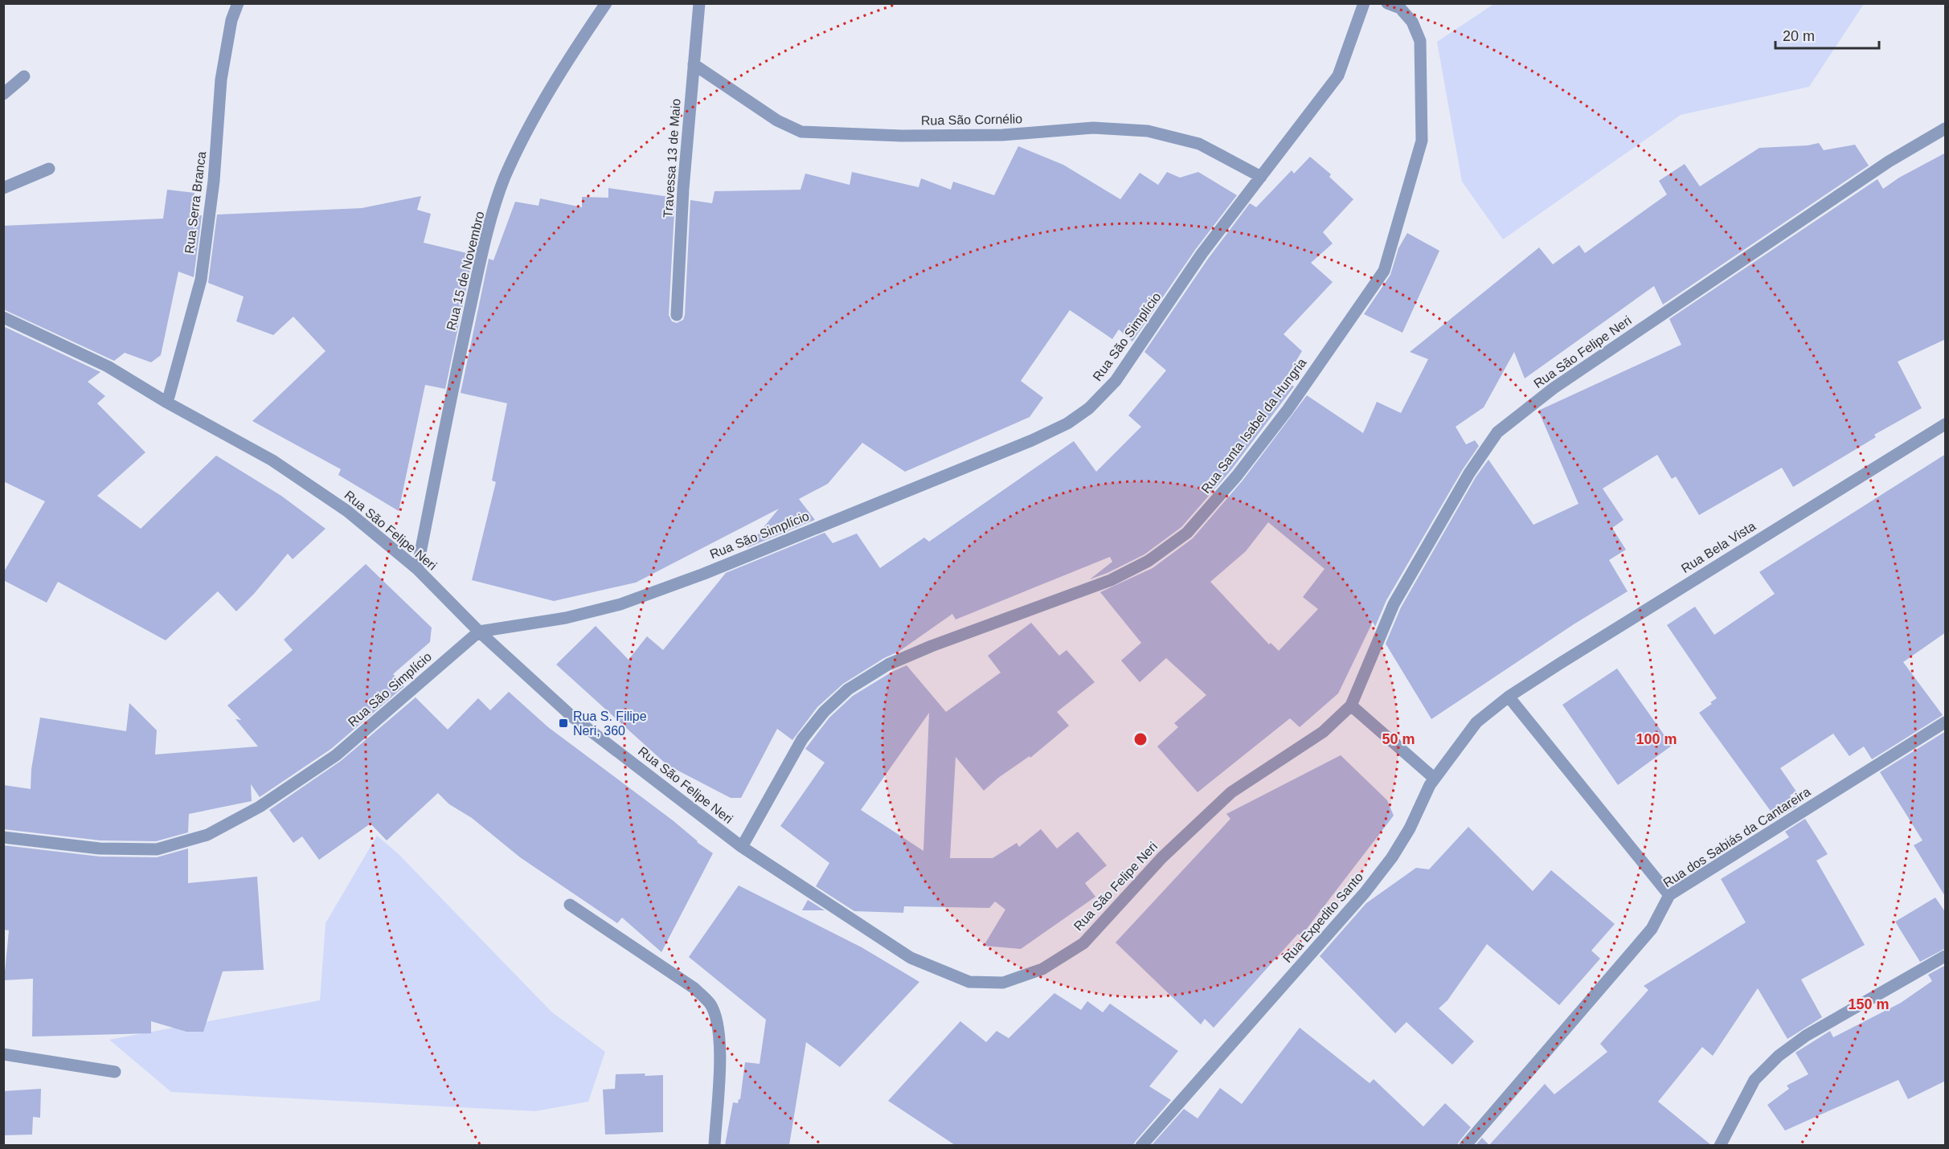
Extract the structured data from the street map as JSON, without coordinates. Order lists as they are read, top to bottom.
{
  "streets": {
    "street": [
      "Rua São Cornélio",
      "Travessa 13 de Maio",
      "Rua Serra Branca",
      "Rua 15 de Novembro",
      "Rua São Simplício",
      "Rua São Felipe Neri",
      "Rua Santa Isabel da Hungria",
      "Rua Bela Vista",
      "Rua dos Sabiás da Cantareira",
      "Rua Expedito Santo"
    ]
  },
  "crossings": [
    ["Rua São Cornélio", "Travessa 13 de Maio"],
    ["Rua São Cornélio", "Rua São Simplício"],
    ["Rua Serra Branca", "Rua São Felipe Neri"],
    ["Rua 15 de Novembro", "Rua São Felipe Neri"],
    ["Rua São Simplício", "Rua São Felipe Neri"],
    ["Rua São Felipe Neri", "Rua Santa Isabel da Hungria"],
    ["Rua Bela Vista", "Rua Expedito Santo"]
  ],
  "places": {
    "transit": ["Rua S. Filipe Neri, 360"]
  },
  "scale_bar": "20 m",
  "rings": ["50 m", "100 m", "150 m"]
}
